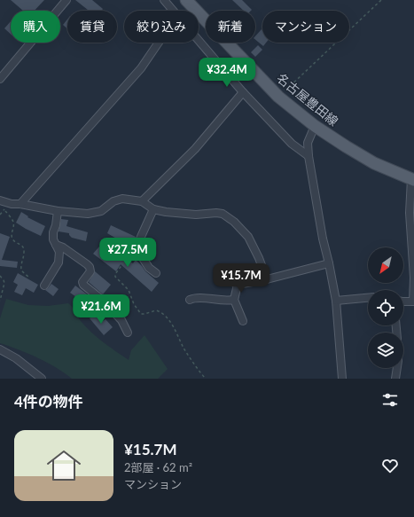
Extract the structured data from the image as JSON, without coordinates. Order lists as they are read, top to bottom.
{
  "streets": {
    "main road": ["名古屋豊田線"]
  },
  "north": "bottom left",
  "page": {
    "chip": [
      "購入",
      "賃貸",
      "絞り込み",
      "新着",
      "マンション"
    ],
    "price": [
      "¥32.4M",
      "¥27.5M",
      "¥15.7M",
      "¥21.6M"
    ],
    "heading": "4件の物件",
    "list": [
      {
        "name": "¥15.7M",
        "note": "2部屋 · 62 m² · マンション"
      }
    ]
  }
}
